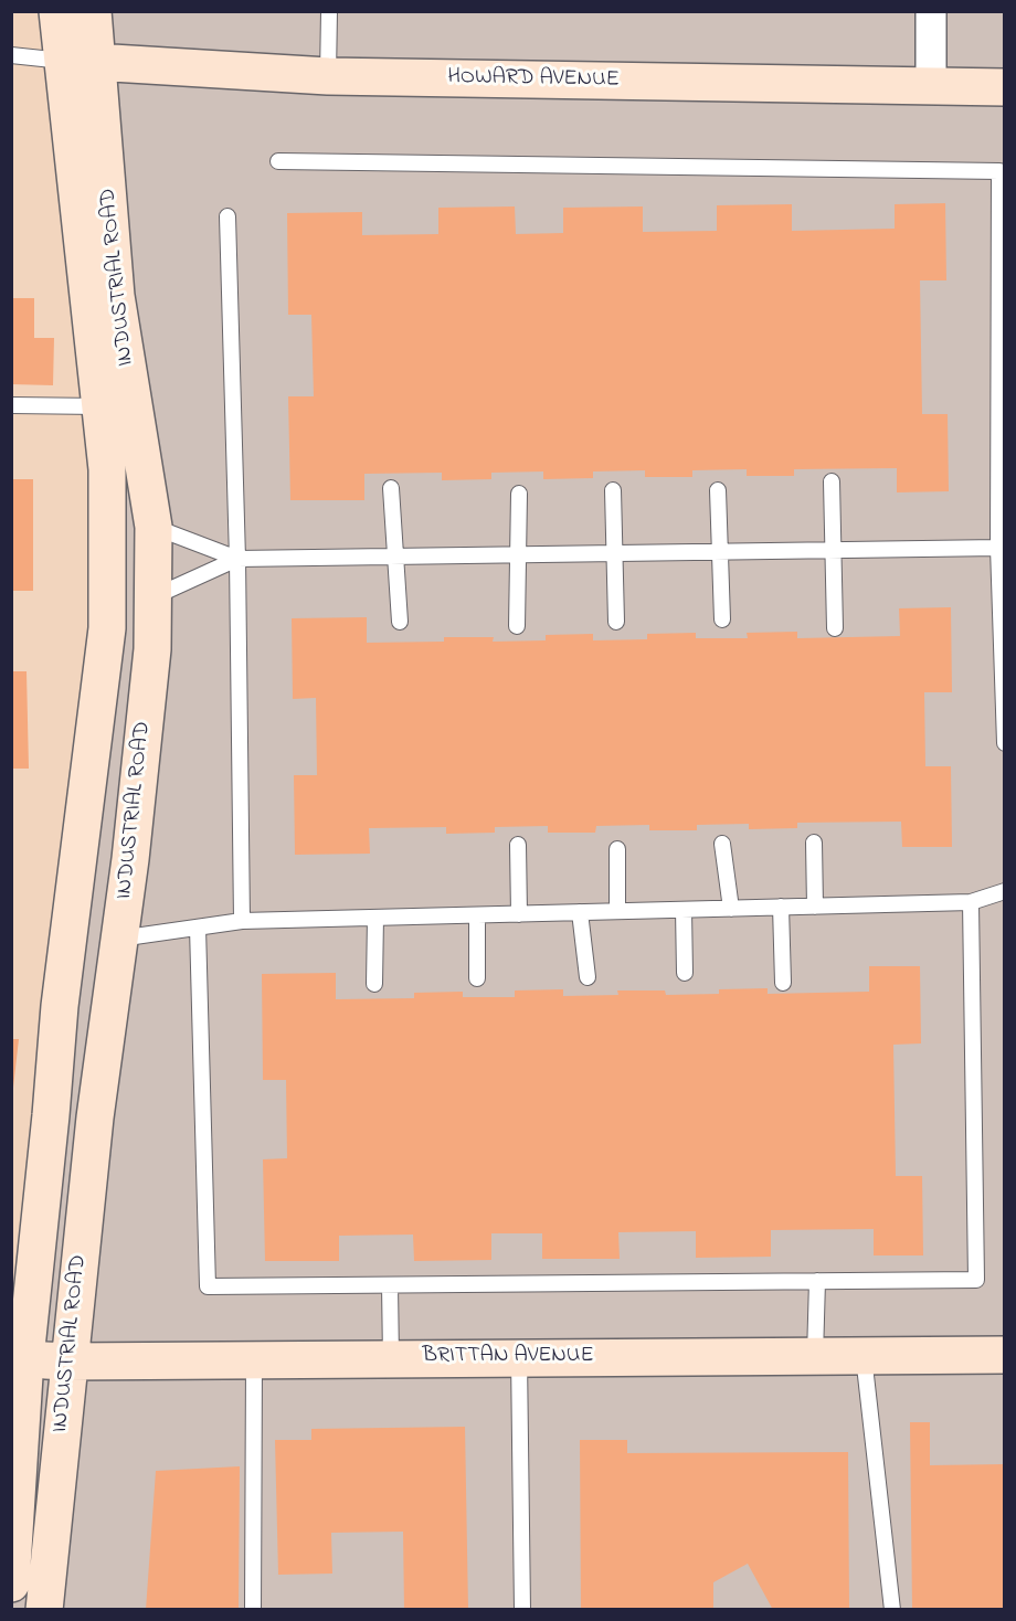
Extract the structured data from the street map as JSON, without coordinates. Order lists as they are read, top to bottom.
{
  "streets": {
    "main road": ["HOWARD AVENUE", "INDUSTRIAL ROAD", "BRITTAN AVENUE"]
  },
  "crossings": [
    ["HOWARD AVENUE", "INDUSTRIAL ROAD"],
    ["INDUSTRIAL ROAD", "BRITTAN AVENUE"]
  ]
}
